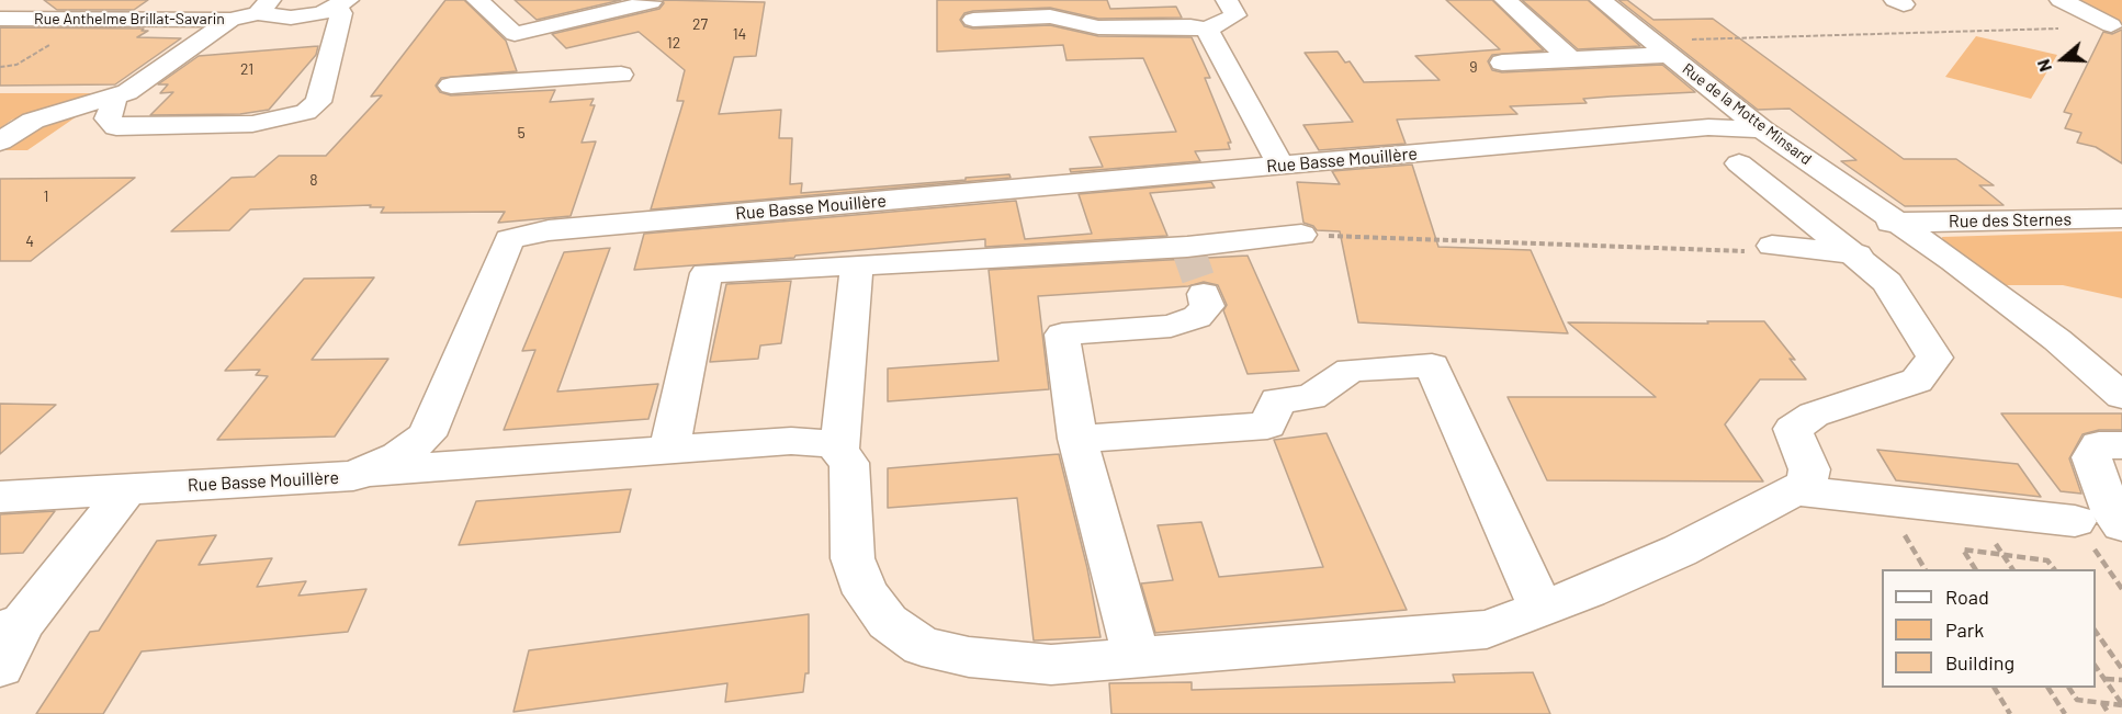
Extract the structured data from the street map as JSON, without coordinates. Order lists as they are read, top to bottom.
{
  "streets": {
    "street": [
      "Rue Anthelme Brillat-Savarin",
      "Rue de la Motte Minsard",
      "Rue Basse Mouillère",
      "Rue des Sternes"
    ]
  },
  "crossings": [
    ["Rue de la Motte Minsard", "Rue Basse Mouillère"],
    ["Rue de la Motte Minsard", "Rue des Sternes"]
  ],
  "house_numbers": [
    "27",
    "14",
    "12",
    "9",
    "21",
    "5",
    "8",
    "1",
    "4"
  ],
  "legend": ["Road", "Park", "Building"],
  "north": "left"
}
